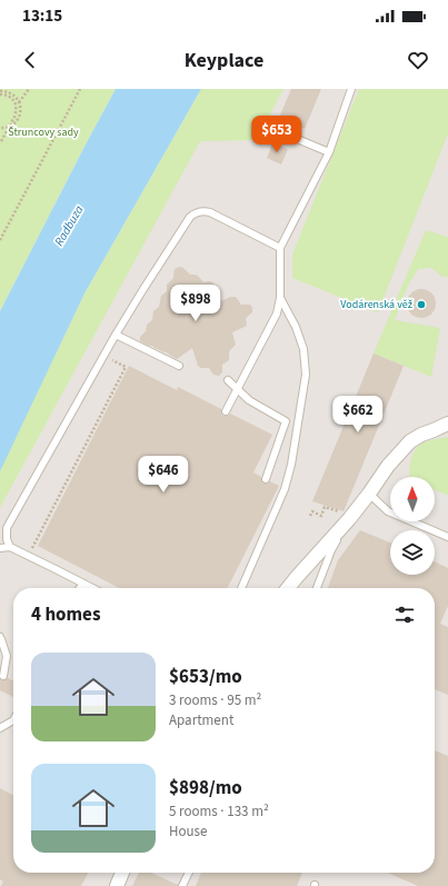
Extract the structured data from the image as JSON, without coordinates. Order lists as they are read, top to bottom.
{
  "water": ["Radbuza"],
  "parks": ["Štruncovy sady"],
  "places": ["Vodárenská věž"],
  "north": "top",
  "page": {
    "status": "13:15",
    "header": "Keyplace",
    "price": [
      "$653",
      "$898",
      "$662",
      "$646"
    ],
    "heading": "4 homes",
    "list": [
      {
        "name": "$653/mo",
        "note": "3 rooms · 95 m² · Apartment"
      },
      {
        "name": "$898/mo",
        "note": "5 rooms · 133 m² · House"
      }
    ]
  }
}
